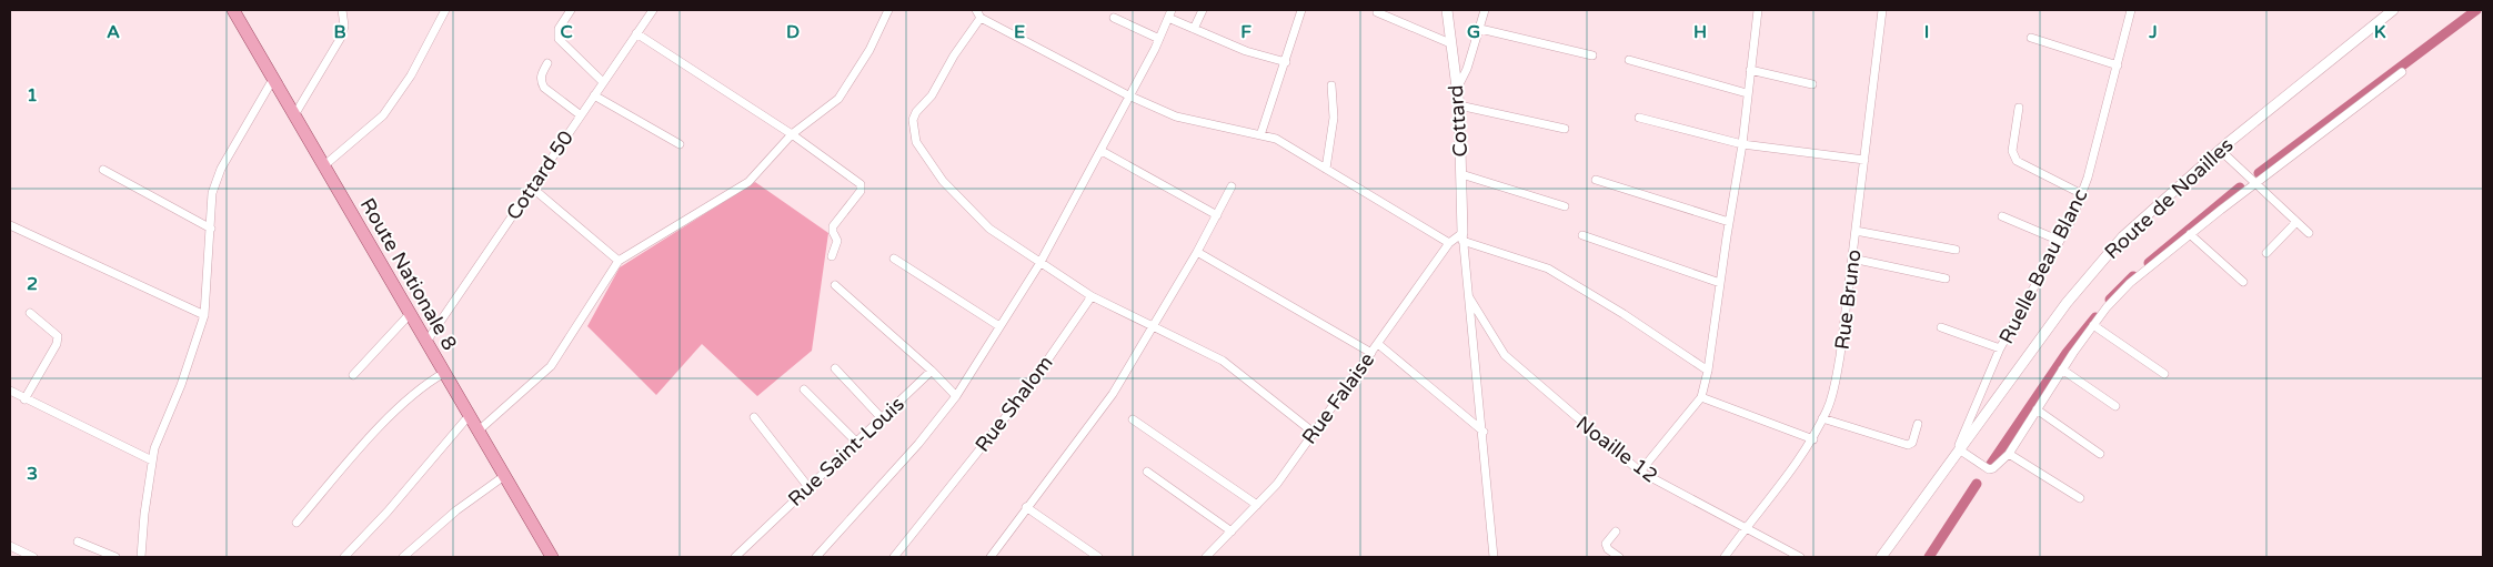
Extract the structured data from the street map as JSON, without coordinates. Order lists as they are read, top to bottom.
{
  "streets": {
    "main road": ["Route Nationale 8"],
    "street": [
      "Cottard",
      "Cottard 50",
      "Route de Noailles",
      "Ruelle Beau Blanc",
      "Rue Bruno",
      "Rue Falaise",
      "Rue Shalom",
      "Noaille 12",
      "Rue Saint-Louis"
    ]
  },
  "crossings": [
    ["Cottard", "Rue Falaise"],
    ["Cottard 50", "Route Nationale 8"],
    ["Route de Noailles", "Ruelle Beau Blanc"],
    ["Rue Bruno", "Noaille 12"]
  ],
  "grid": {
    "columns": [
      "A",
      "B",
      "C",
      "D",
      "E",
      "F",
      "G",
      "H",
      "I",
      "J",
      "K"
    ],
    "rows": ["1", "2", "3"]
  }
}
